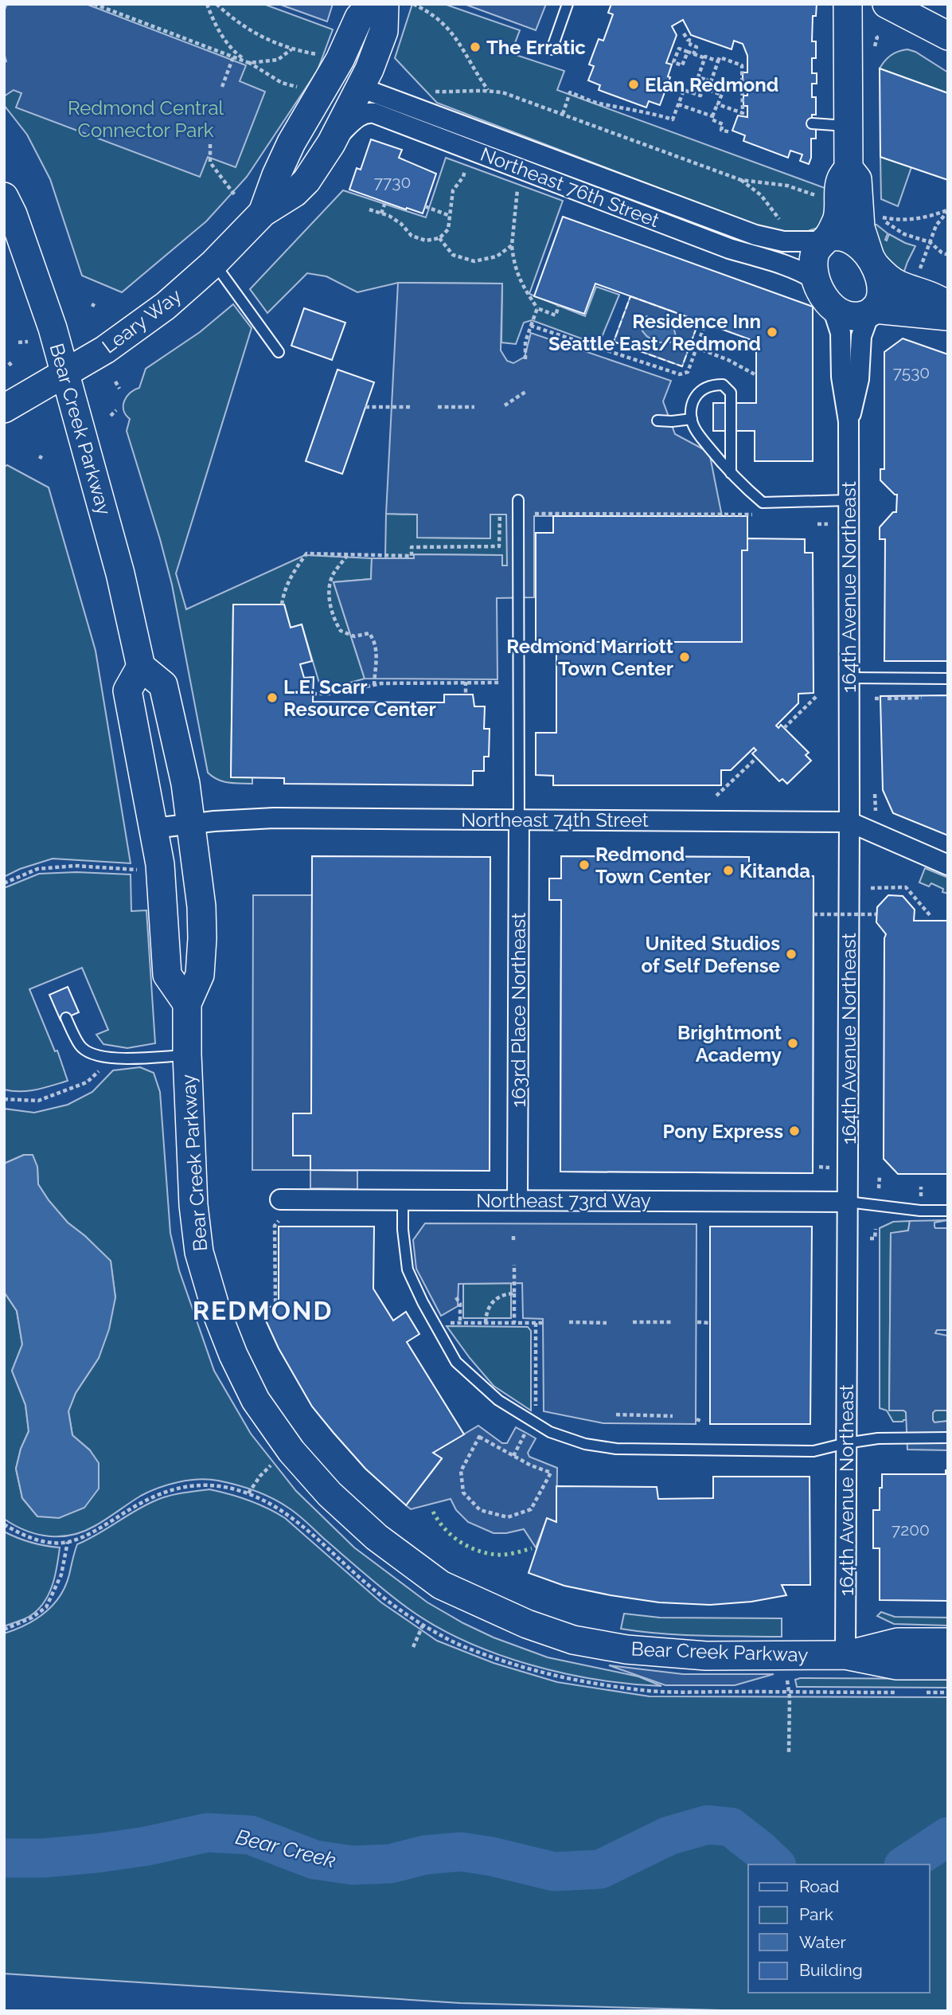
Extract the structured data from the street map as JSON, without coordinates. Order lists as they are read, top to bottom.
{
  "streets": {
    "main road": ["Leary Way", "Bear Creek Parkway"],
    "street": [
      "Northeast 76th Street",
      "164th Avenue Northeast",
      "Northeast 74th Street",
      "163rd Place Northeast",
      "Northeast 73rd Way"
    ]
  },
  "crossings": [
    ["Northeast 76th Street", "Leary Way"],
    ["Northeast 76th Street", "164th Avenue Northeast"],
    ["Leary Way", "Bear Creek Parkway"],
    ["Bear Creek Parkway", "164th Avenue Northeast"],
    ["Bear Creek Parkway", "Northeast 74th Street"],
    ["164th Avenue Northeast", "Northeast 74th Street"],
    ["164th Avenue Northeast", "Northeast 73rd Way"],
    ["Northeast 74th Street", "163rd Place Northeast"],
    ["163rd Place Northeast", "Northeast 73rd Way"]
  ],
  "districts": ["REDMOND"],
  "water": ["Bear Creek"],
  "parks": ["Redmond Central Connector Park"],
  "places": [
    "The Erratic",
    "Elan Redmond",
    "Residence Inn Seattle East/Redmond",
    "Redmond Marriott Town Center",
    "L.E. Scarr Resource Center",
    "Redmond Town Center",
    "Kitanda",
    "United Studios of Self Defense",
    "Brightmont Academy",
    "Pony Express"
  ],
  "house_numbers": ["7730", "7530", "7200"],
  "legend": [
    "Road",
    "Park",
    "Water",
    "Building"
  ]
}
